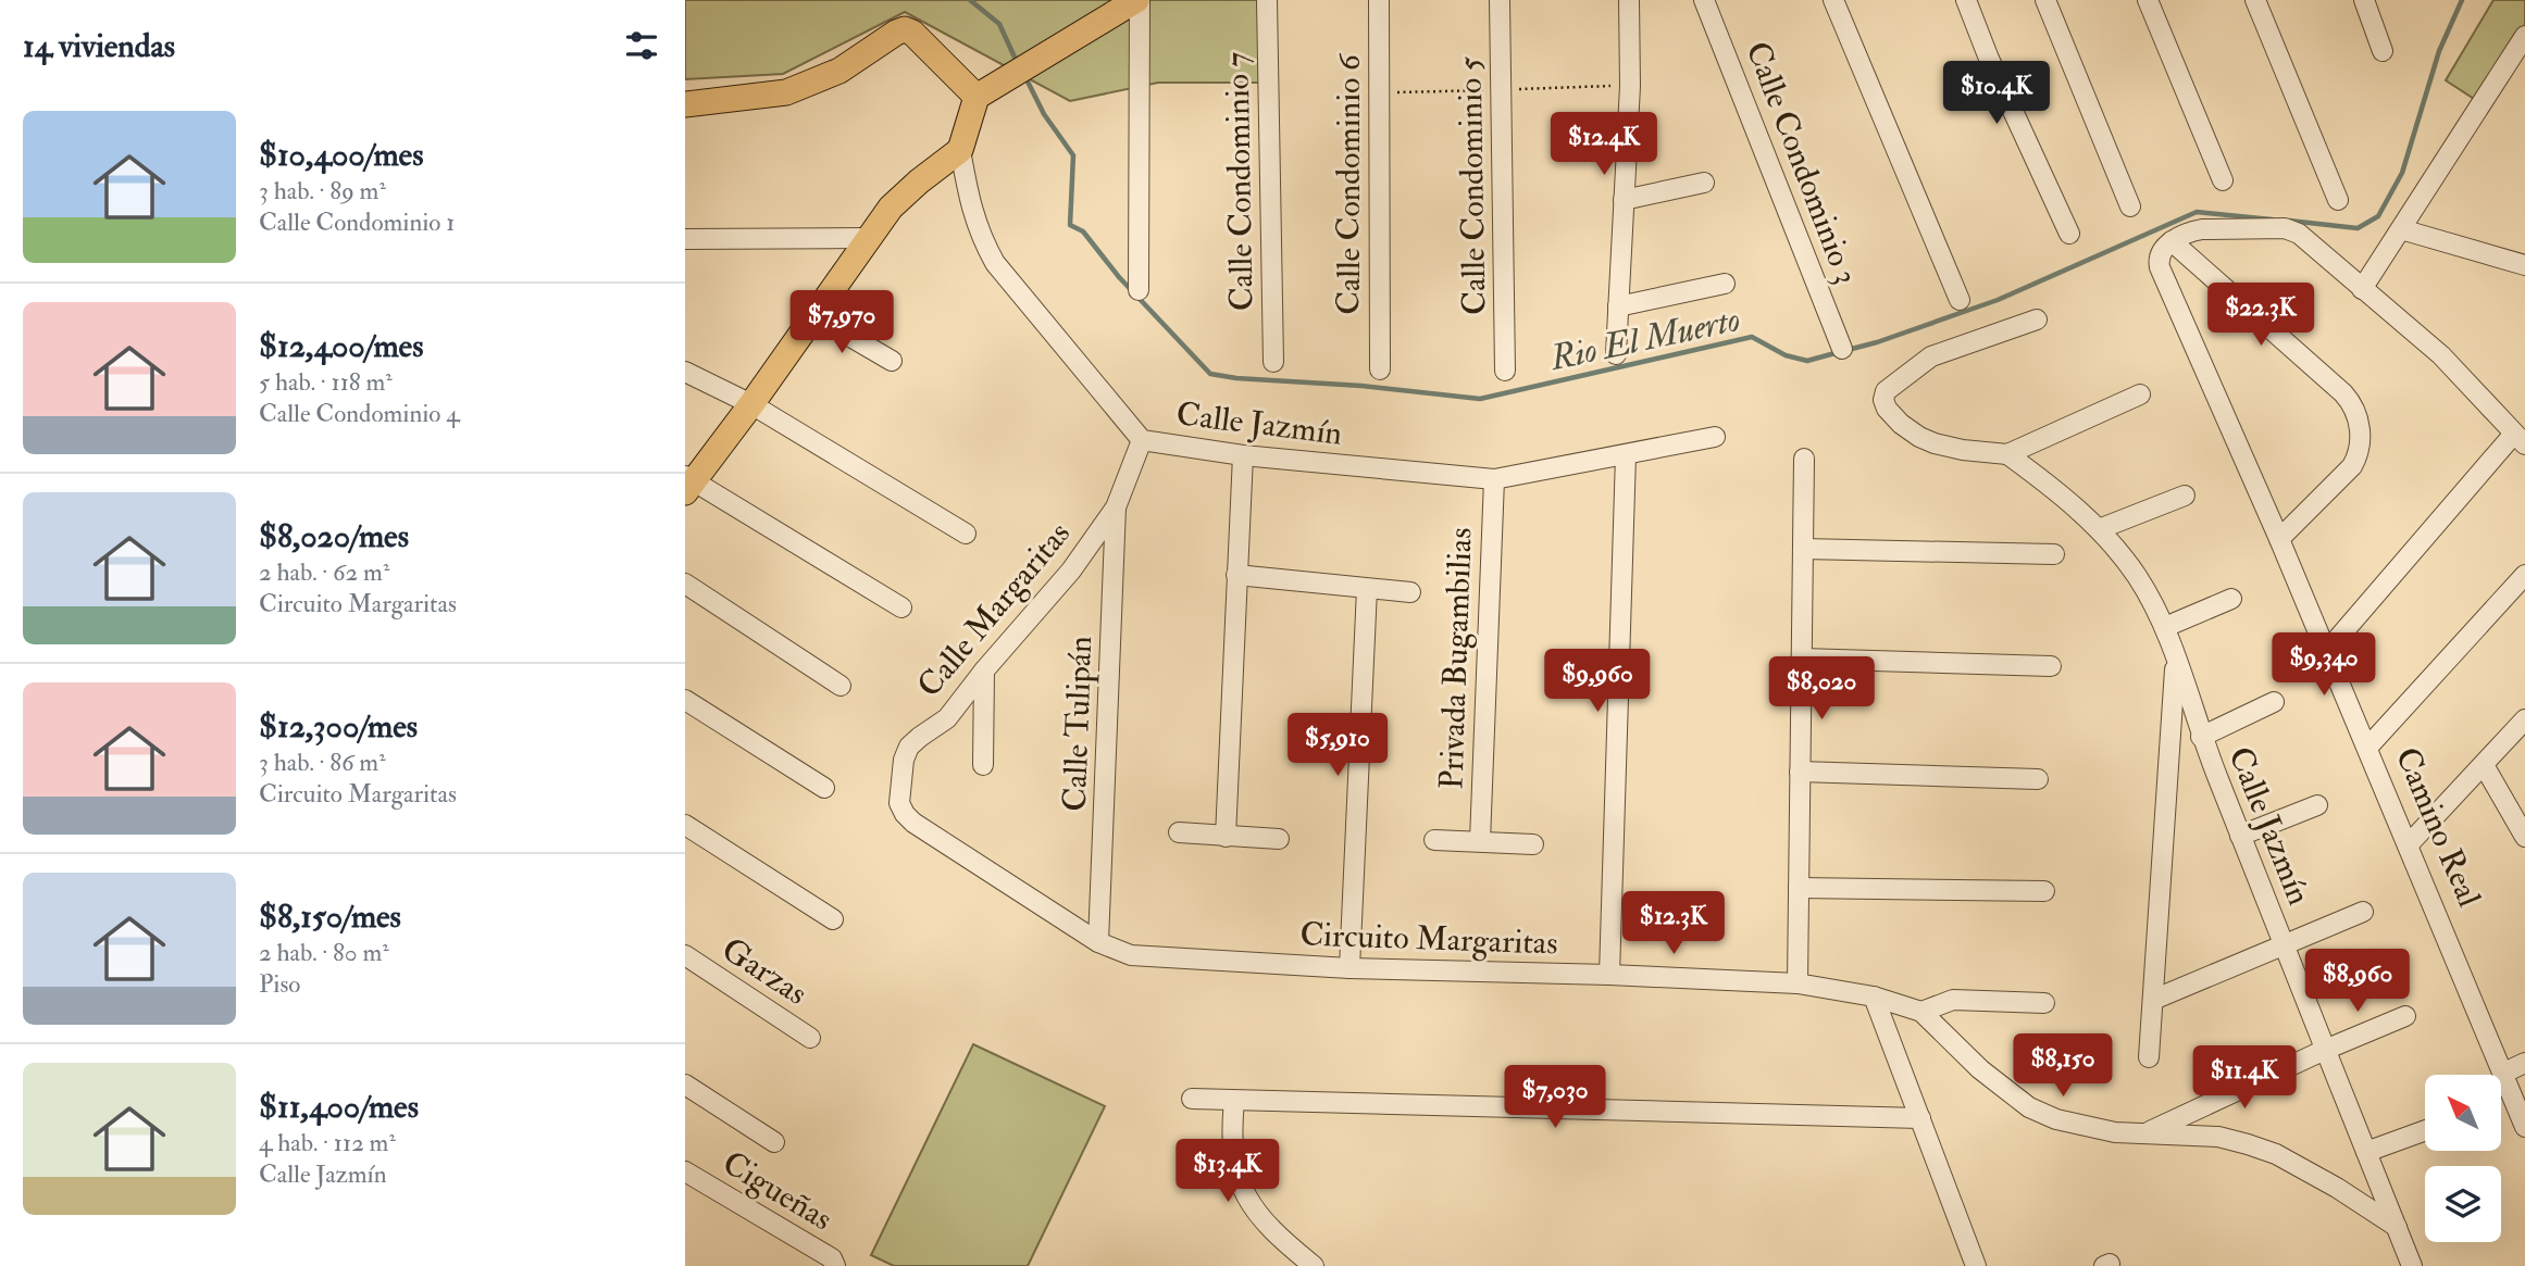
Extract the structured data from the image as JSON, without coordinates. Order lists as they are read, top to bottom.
{
  "streets": {
    "street": [
      "Calle Condominio 3",
      "Calle Condominio 7",
      "Calle Condominio 6",
      "Calle Condominio 5",
      "Calle Jazmín",
      "Calle Margaritas",
      "Privada Bugambilias",
      "Calle Tulipán",
      "Camino Real",
      "Circuito Margaritas",
      "Garzas",
      "Cigueñas"
    ]
  },
  "crossings": [
    ["Calle Jazmín", "Calle Margaritas"],
    ["Calle Jazmín", "Privada Bugambilias"],
    ["Calle Margaritas", "Calle Tulipán"],
    ["Calle Margaritas", "Circuito Margaritas"],
    ["Calle Tulipán", "Circuito Margaritas"]
  ],
  "water": ["Rio El Muerto"],
  "north": "top left",
  "page": {
    "heading": "14 viviendas",
    "price": [
      "$10.4K",
      "$12.4K",
      "$22.3K",
      "$7,970",
      "$9,340",
      "$9,960",
      "$8,020",
      "$5,910",
      "$12.3K",
      "$8,960",
      "$8,150",
      "$11.4K",
      "$7,030",
      "$13.4K"
    ],
    "list": [
      {
        "name": "$10,400/mes",
        "note": "3 hab. · 89 m² · Calle Condominio 1"
      },
      {
        "name": "$12,400/mes",
        "note": "5 hab. · 118 m² · Calle Condominio 4"
      },
      {
        "name": "$8,020/mes",
        "note": "2 hab. · 62 m² · Circuito Margaritas"
      },
      {
        "name": "$12,300/mes",
        "note": "3 hab. · 86 m² · Circuito Margaritas"
      },
      {
        "name": "$8,150/mes",
        "note": "2 hab. · 80 m² · Piso"
      },
      {
        "name": "$11,400/mes",
        "note": "4 hab. · 112 m² · Calle Jazmín"
      }
    ]
  }
}
